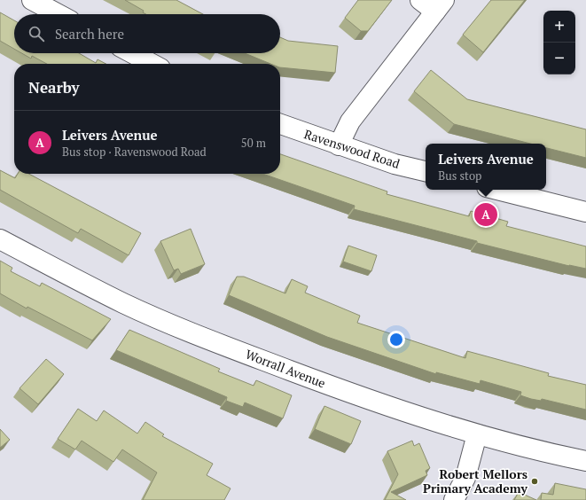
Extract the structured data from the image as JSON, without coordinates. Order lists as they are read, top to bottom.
{
  "streets": {
    "street": ["Ravenswood Road", "Worrall Avenue"]
  },
  "places": ["Robert Mellors Primary Academy"],
  "page": {
    "map_buttons": ["+", "−"],
    "search": "Search here",
    "heading": "Nearby",
    "list": [
      {
        "mark": "A",
        "name": "Leivers Avenue",
        "note": "Bus stop · Ravenswood Road",
        "value": "50 m"
      }
    ],
    "popup": ["Leivers Avenue", "Bus stop"],
    "pins": "A"
  }
}
